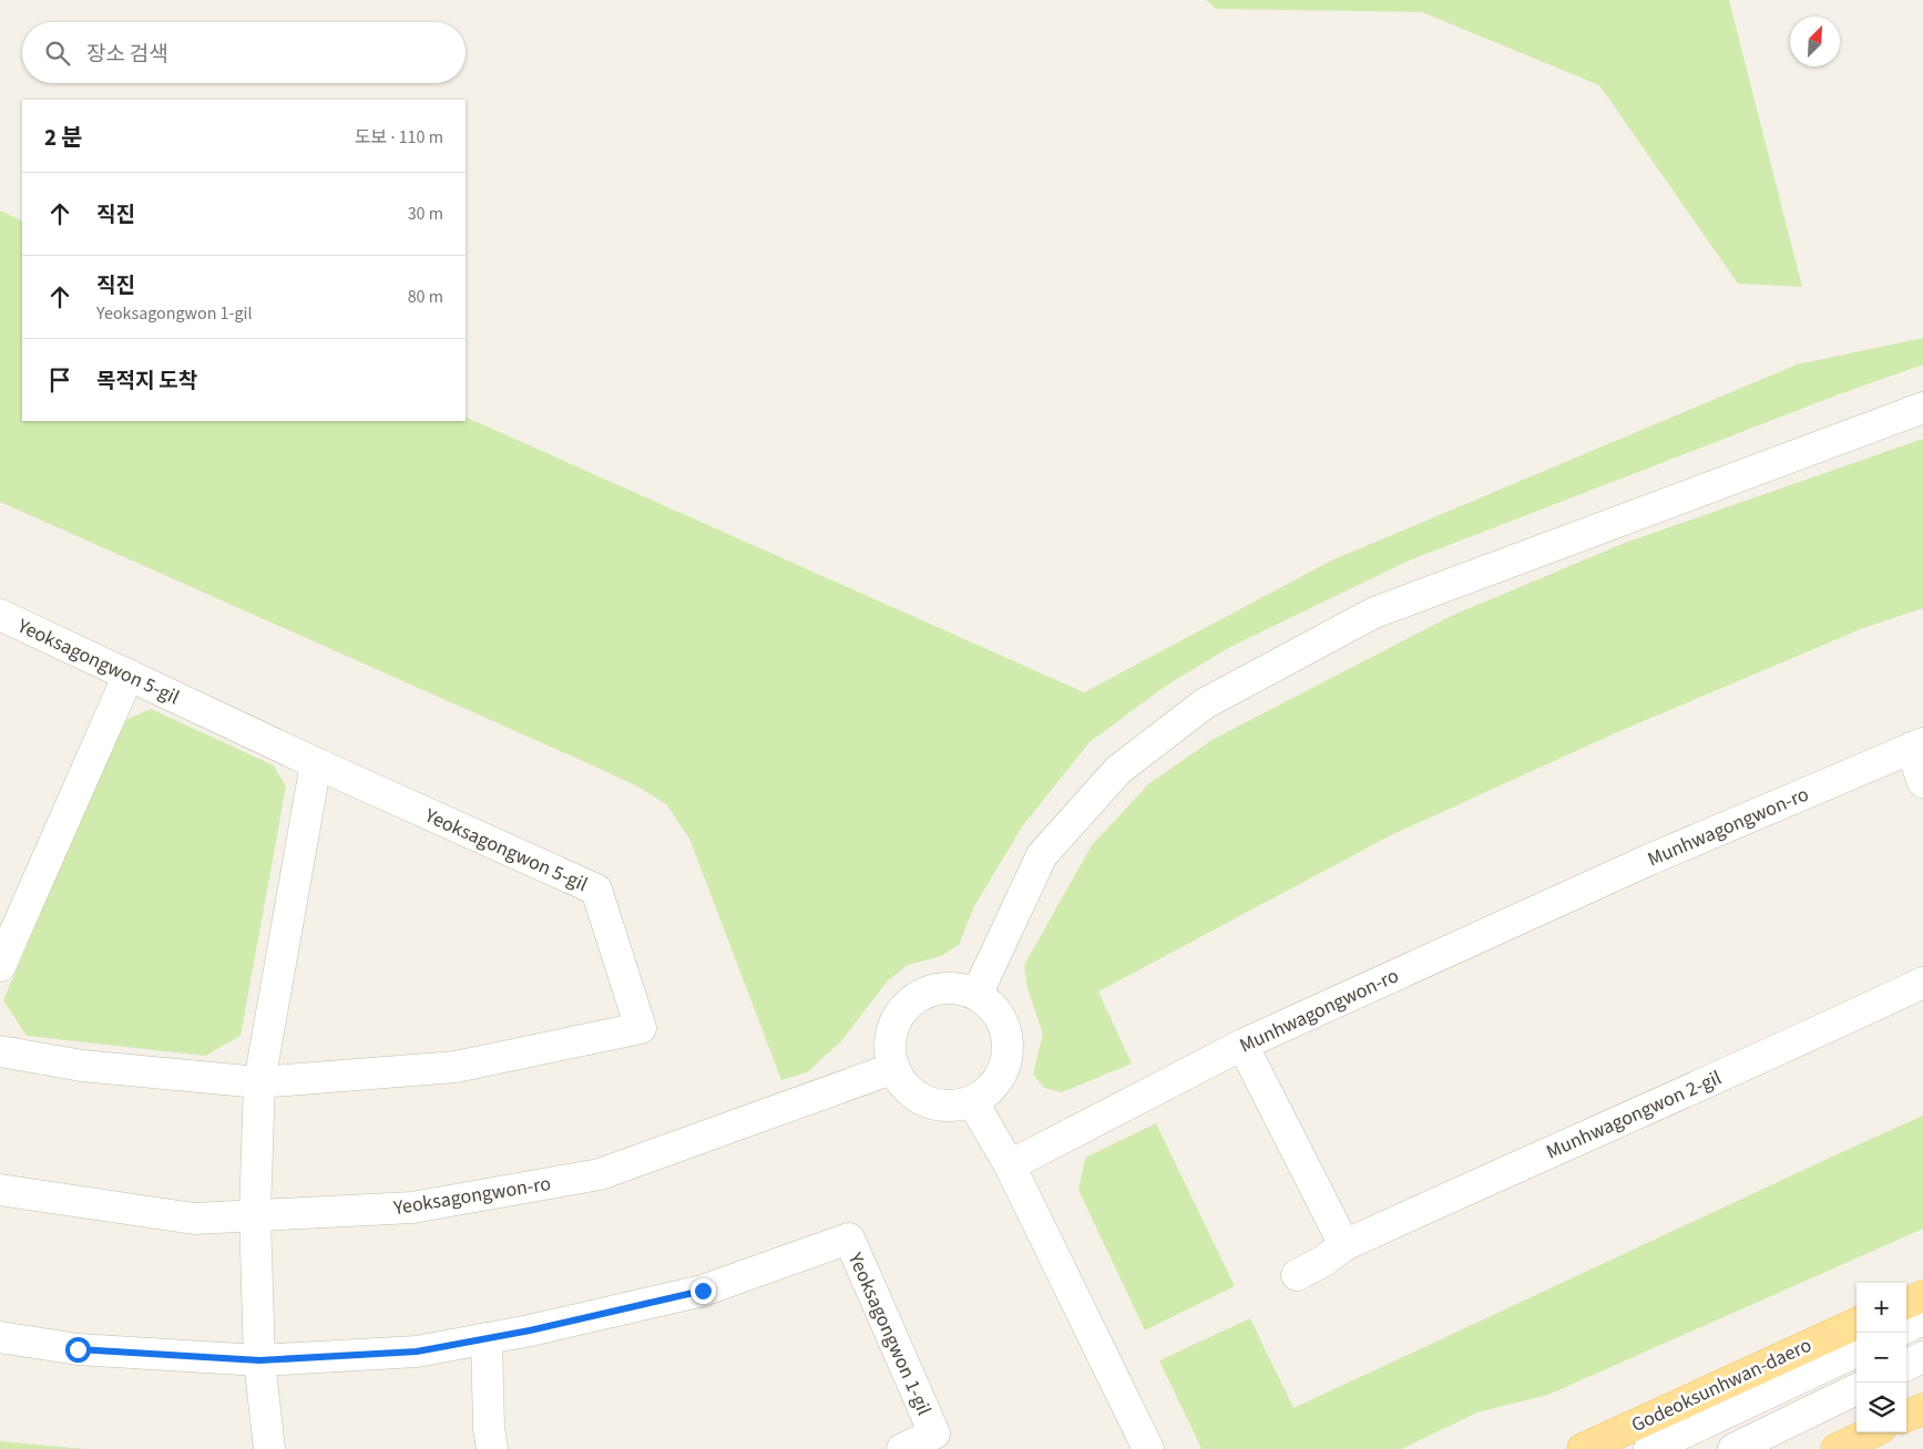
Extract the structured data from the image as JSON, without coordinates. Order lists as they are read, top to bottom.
{
  "streets": {
    "main road": ["Godeoksunhwan-daero"],
    "street": [
      "Yeoksagongwon 5-gil",
      "Munhwagongwon-ro",
      "Munhwagongwon 2-gil",
      "Yeoksagongwon-ro",
      "Yeoksagongwon 1-gil"
    ]
  },
  "north": "top right",
  "page": {
    "search": "장소 검색",
    "heading": ["2 분", "도보 · 110 m"],
    "list": [
      ["직진", "30 m"],
      ["직진", "Yeoksagongwon 1-gil", "80 m"],
      "목적지 도착"
    ],
    "map_buttons": ["+", "−"]
  }
}
